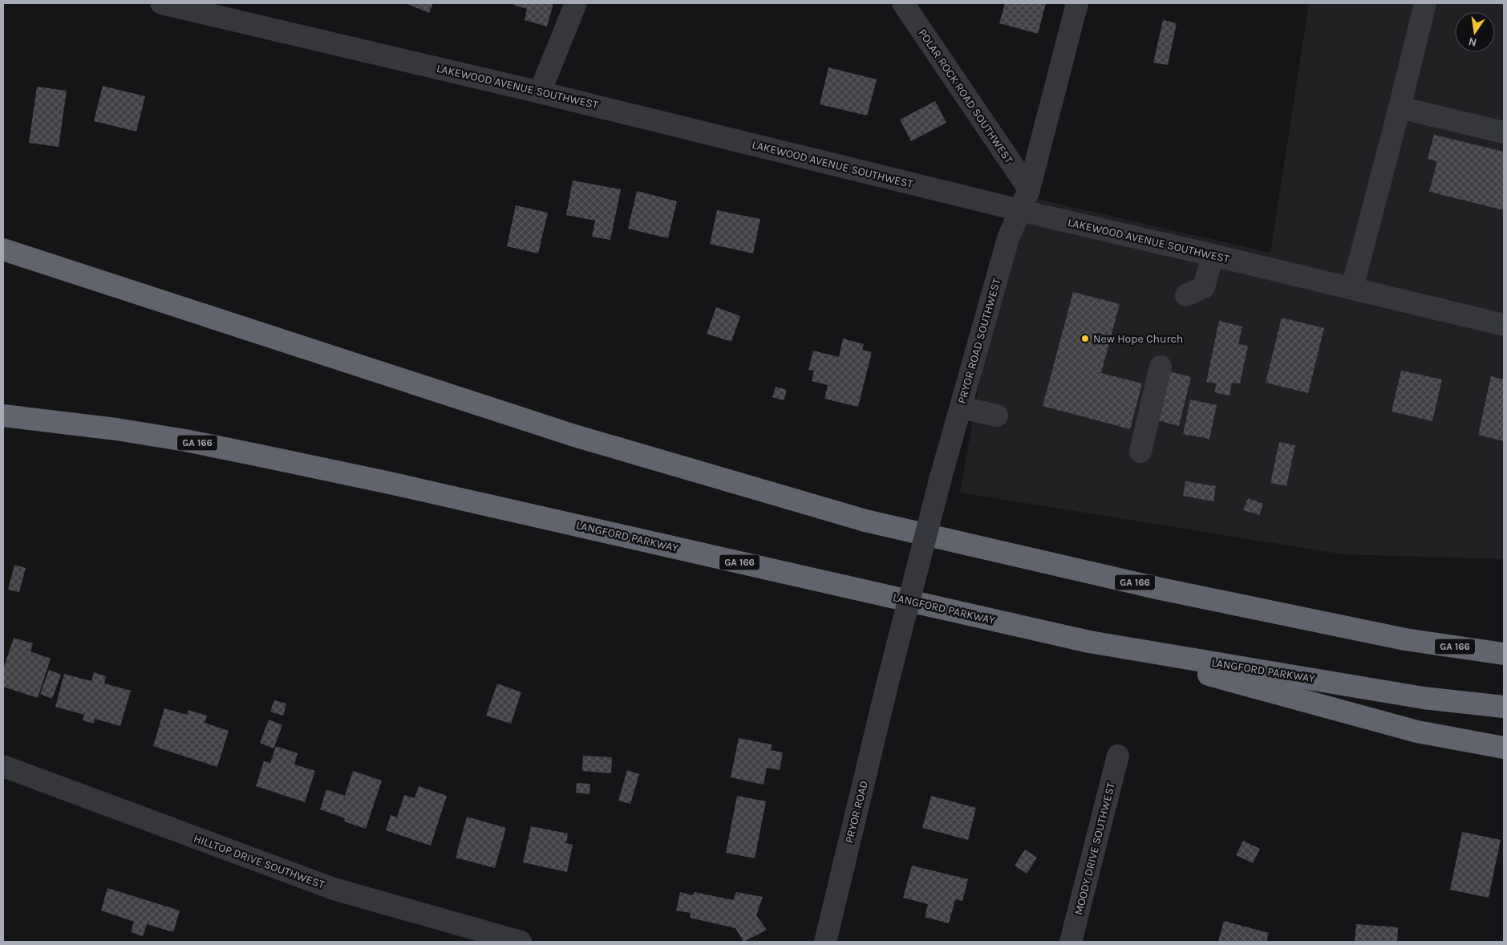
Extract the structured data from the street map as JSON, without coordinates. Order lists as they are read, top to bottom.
{
  "streets": {
    "highway": ["GA 166", "LANGFORD PARKWAY"],
    "street": [
      "LAKEWOOD AVENUE SOUTHWEST",
      "POLAR ROCK ROAD SOUTHWEST",
      "PRYOR ROAD SOUTHWEST",
      "PRYOR ROAD",
      "MOODY DRIVE SOUTHWEST",
      "HILLTOP DRIVE SOUTHWEST"
    ]
  },
  "crossings": [
    ["LAKEWOOD AVENUE SOUTHWEST", "PRYOR ROAD SOUTHWEST"],
    ["POLAR ROCK ROAD SOUTHWEST", "PRYOR ROAD SOUTHWEST"],
    ["PRYOR ROAD SOUTHWEST", "PRYOR ROAD"]
  ],
  "places": ["New Hope Church"],
  "north": "bottom"
}
